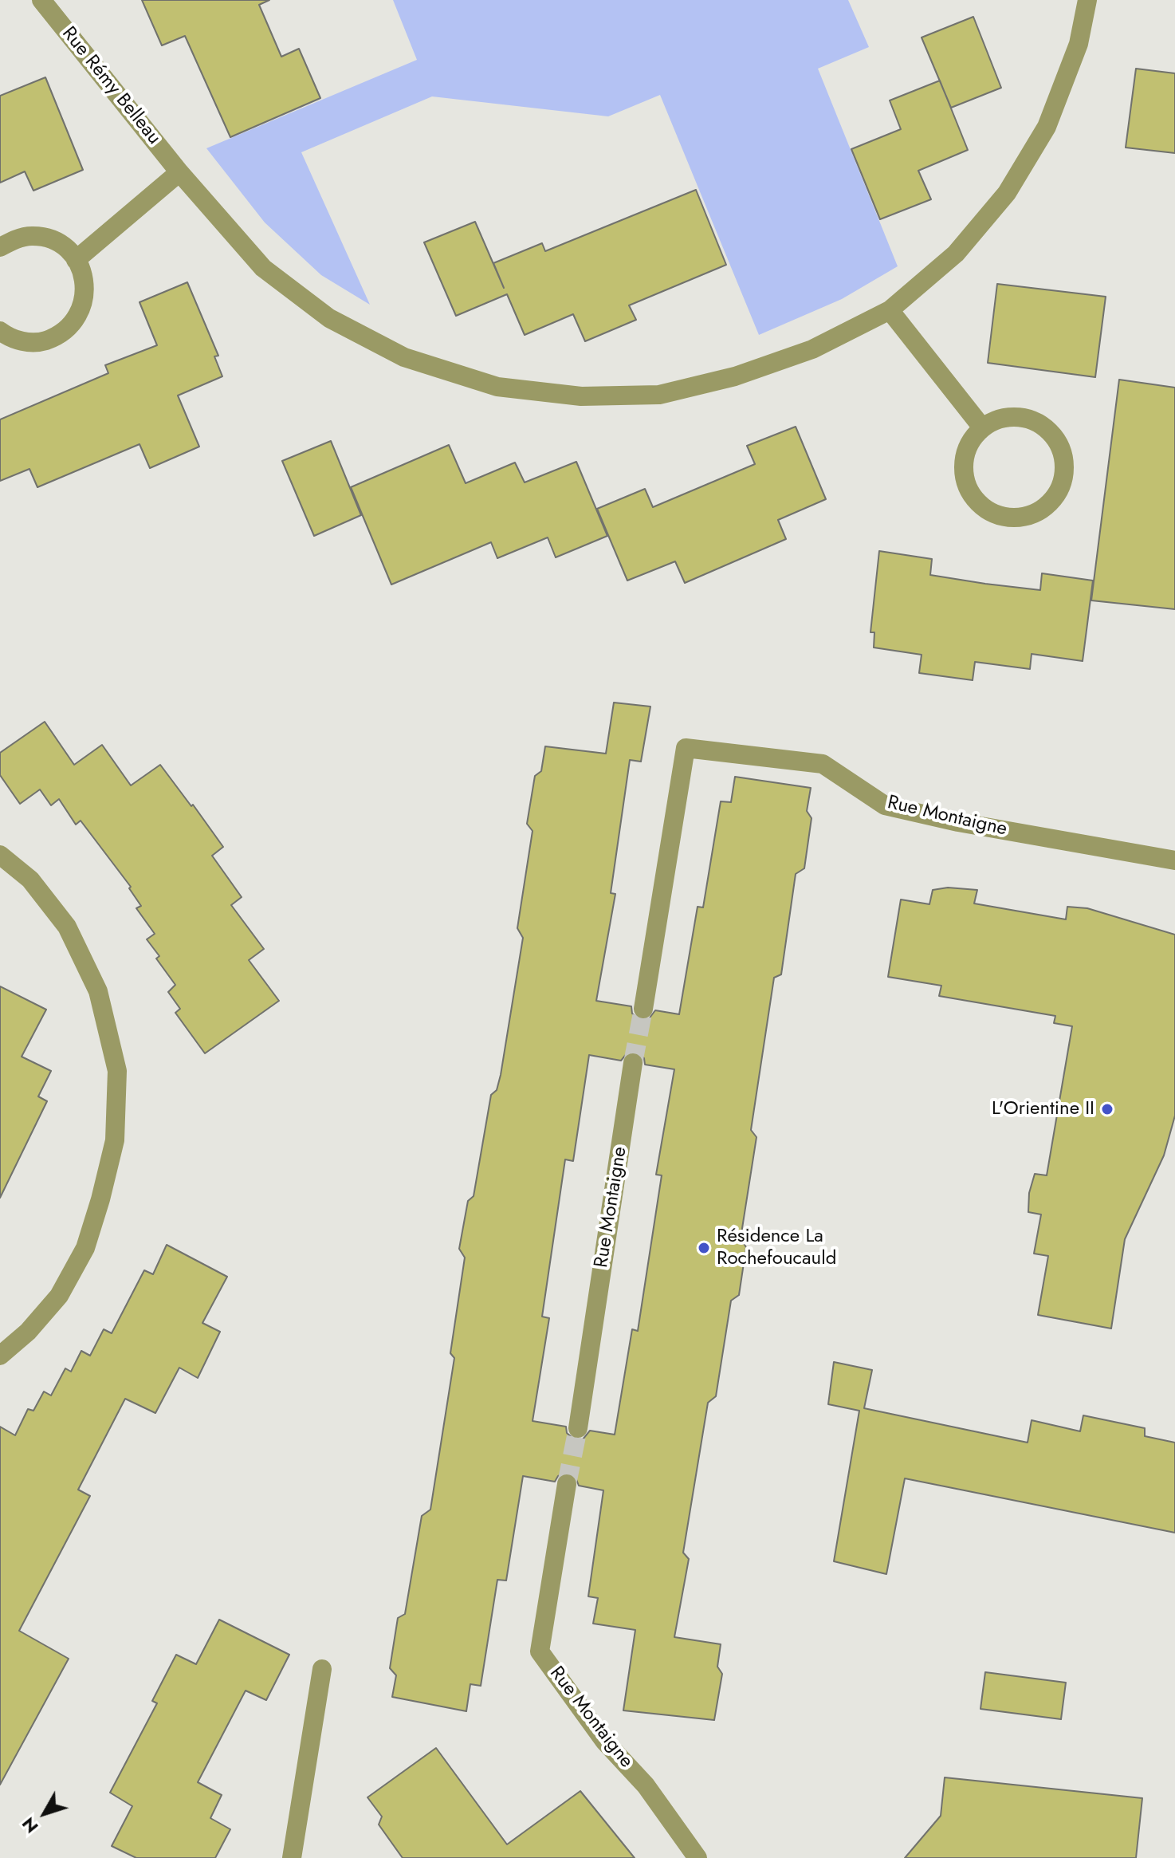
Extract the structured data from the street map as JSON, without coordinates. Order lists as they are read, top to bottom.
{
  "streets": {
    "street": ["Rue Rémy Belleau", "Rue Montaigne"]
  },
  "places": ["L'Orientine II", "Résidence La Rochefoucauld"],
  "north": "bottom left"
}
